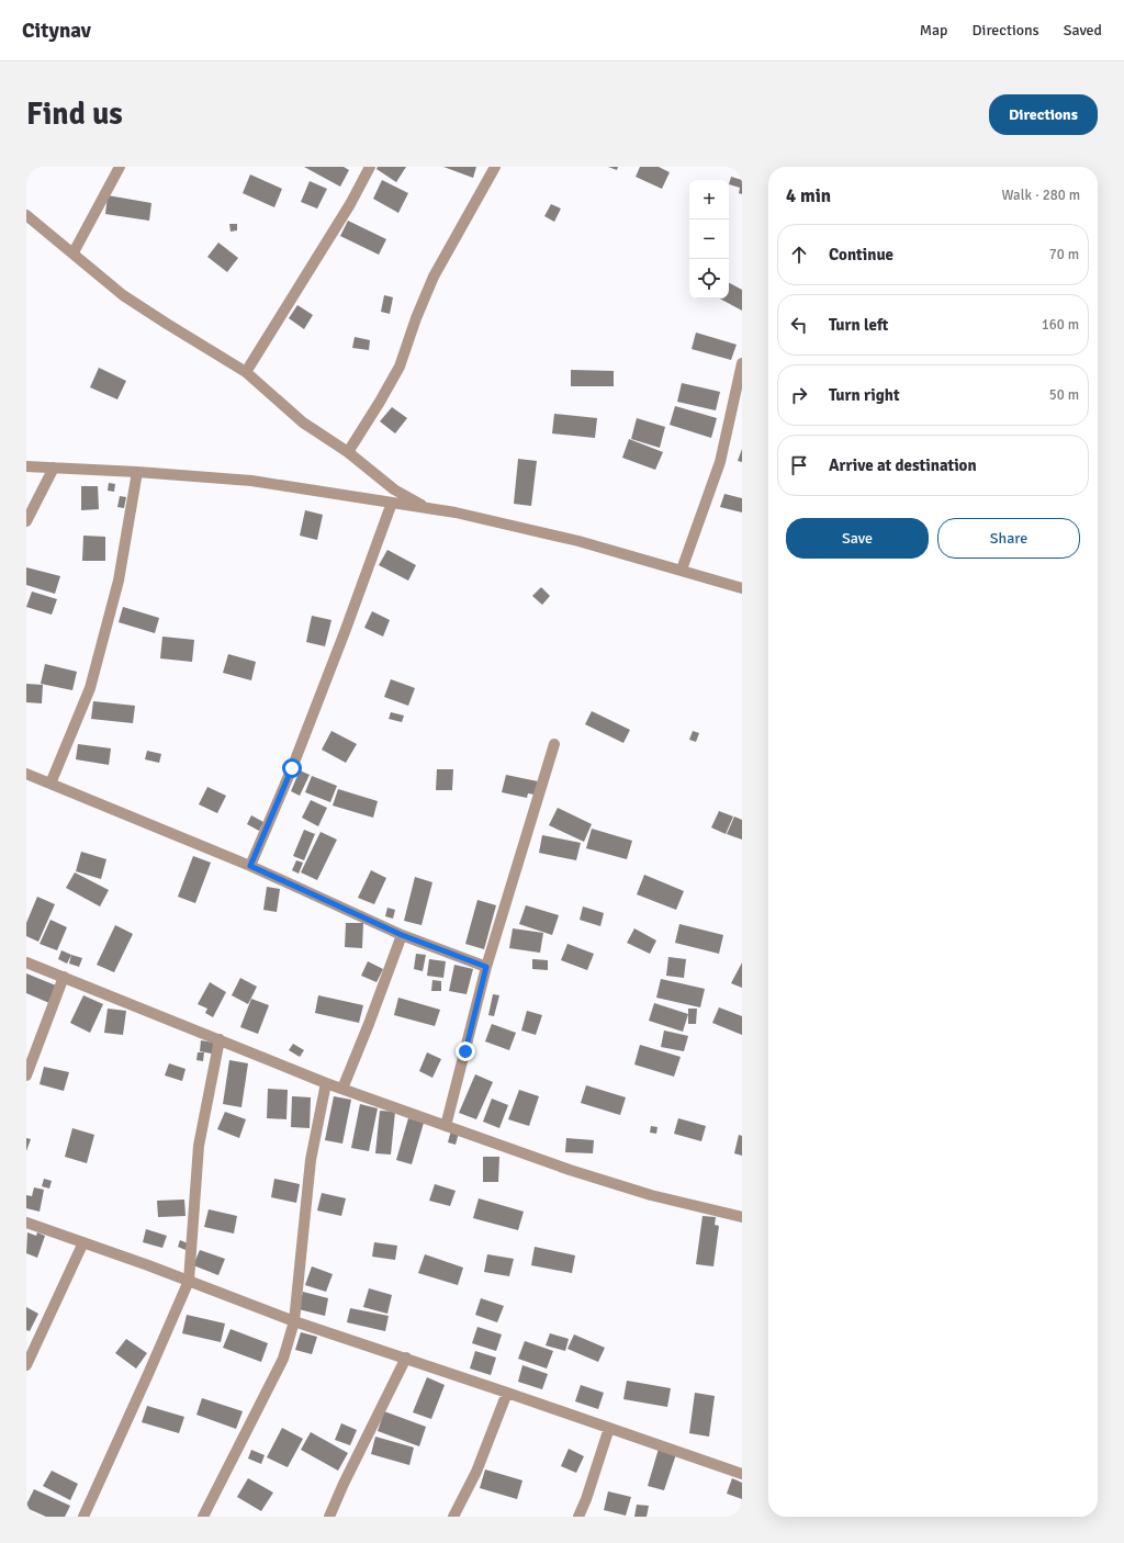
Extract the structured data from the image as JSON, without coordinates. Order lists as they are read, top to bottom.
{
  "page": {
    "header": "Citynav",
    "nav": ["Map", "Directions", "Saved"],
    "buttons": [
      "Directions",
      ["Save", "Share"]
    ],
    "title": "Find us",
    "heading": ["4 min", "Walk · 280 m"],
    "map_buttons": ["+", "−"],
    "list": [
      ["Continue", "70 m"],
      ["Turn left", "160 m"],
      ["Turn right", "50 m"],
      "Arrive at destination"
    ]
  }
}
